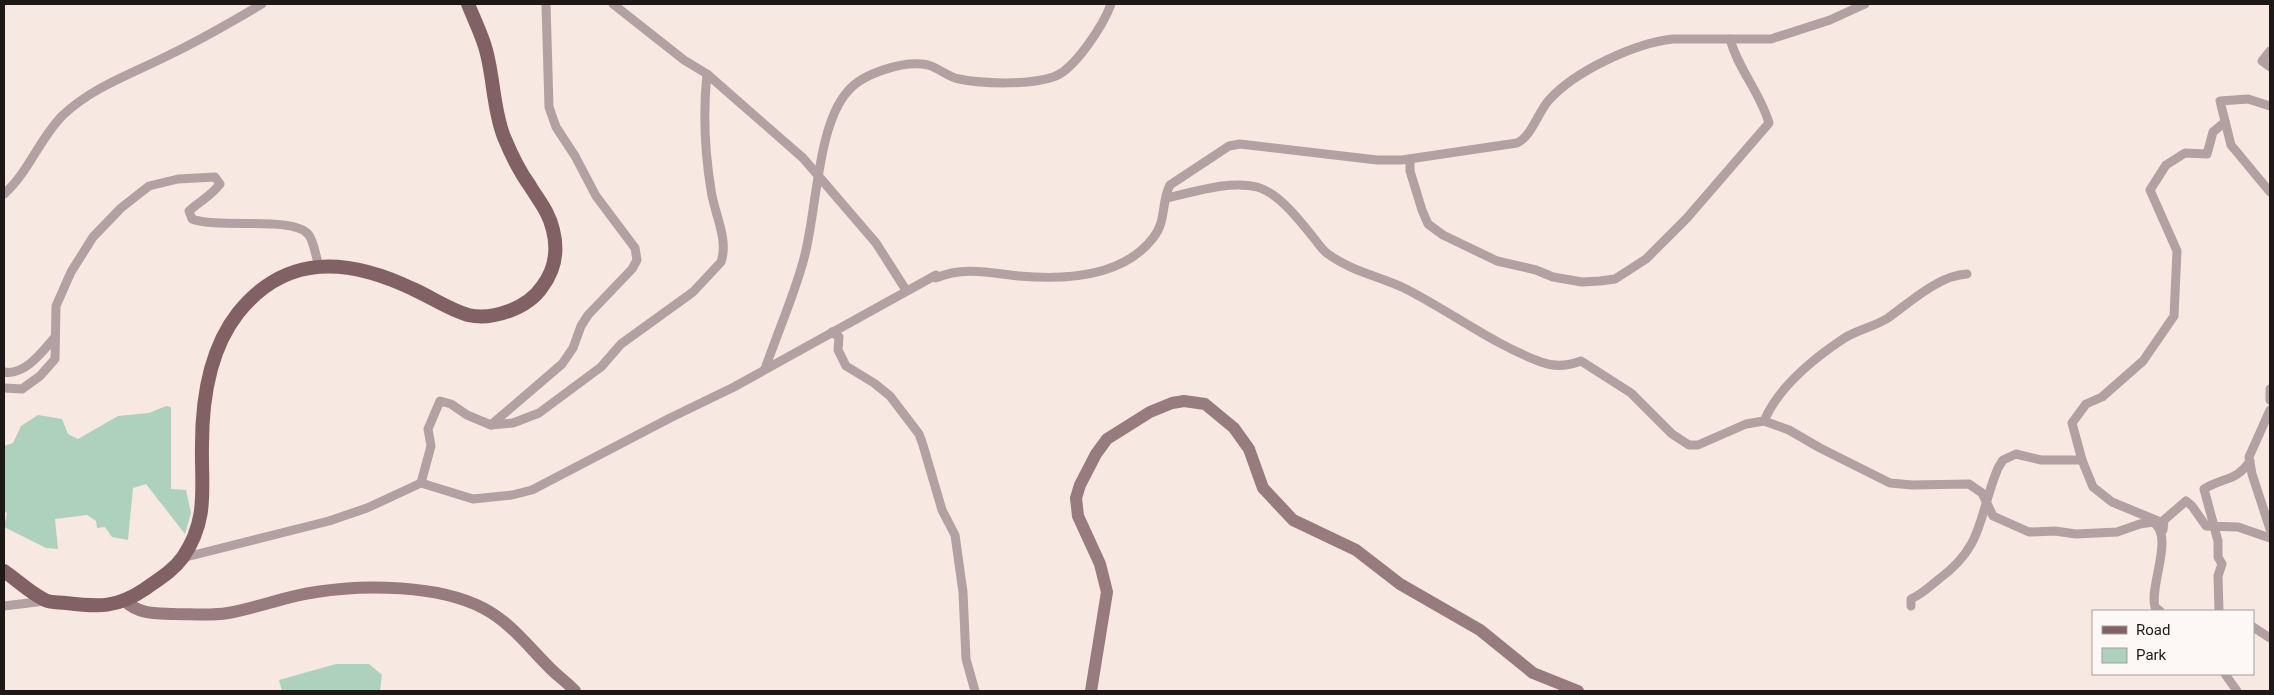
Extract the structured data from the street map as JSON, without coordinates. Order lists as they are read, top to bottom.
{
  "legend": ["Road", "Park"]
}
